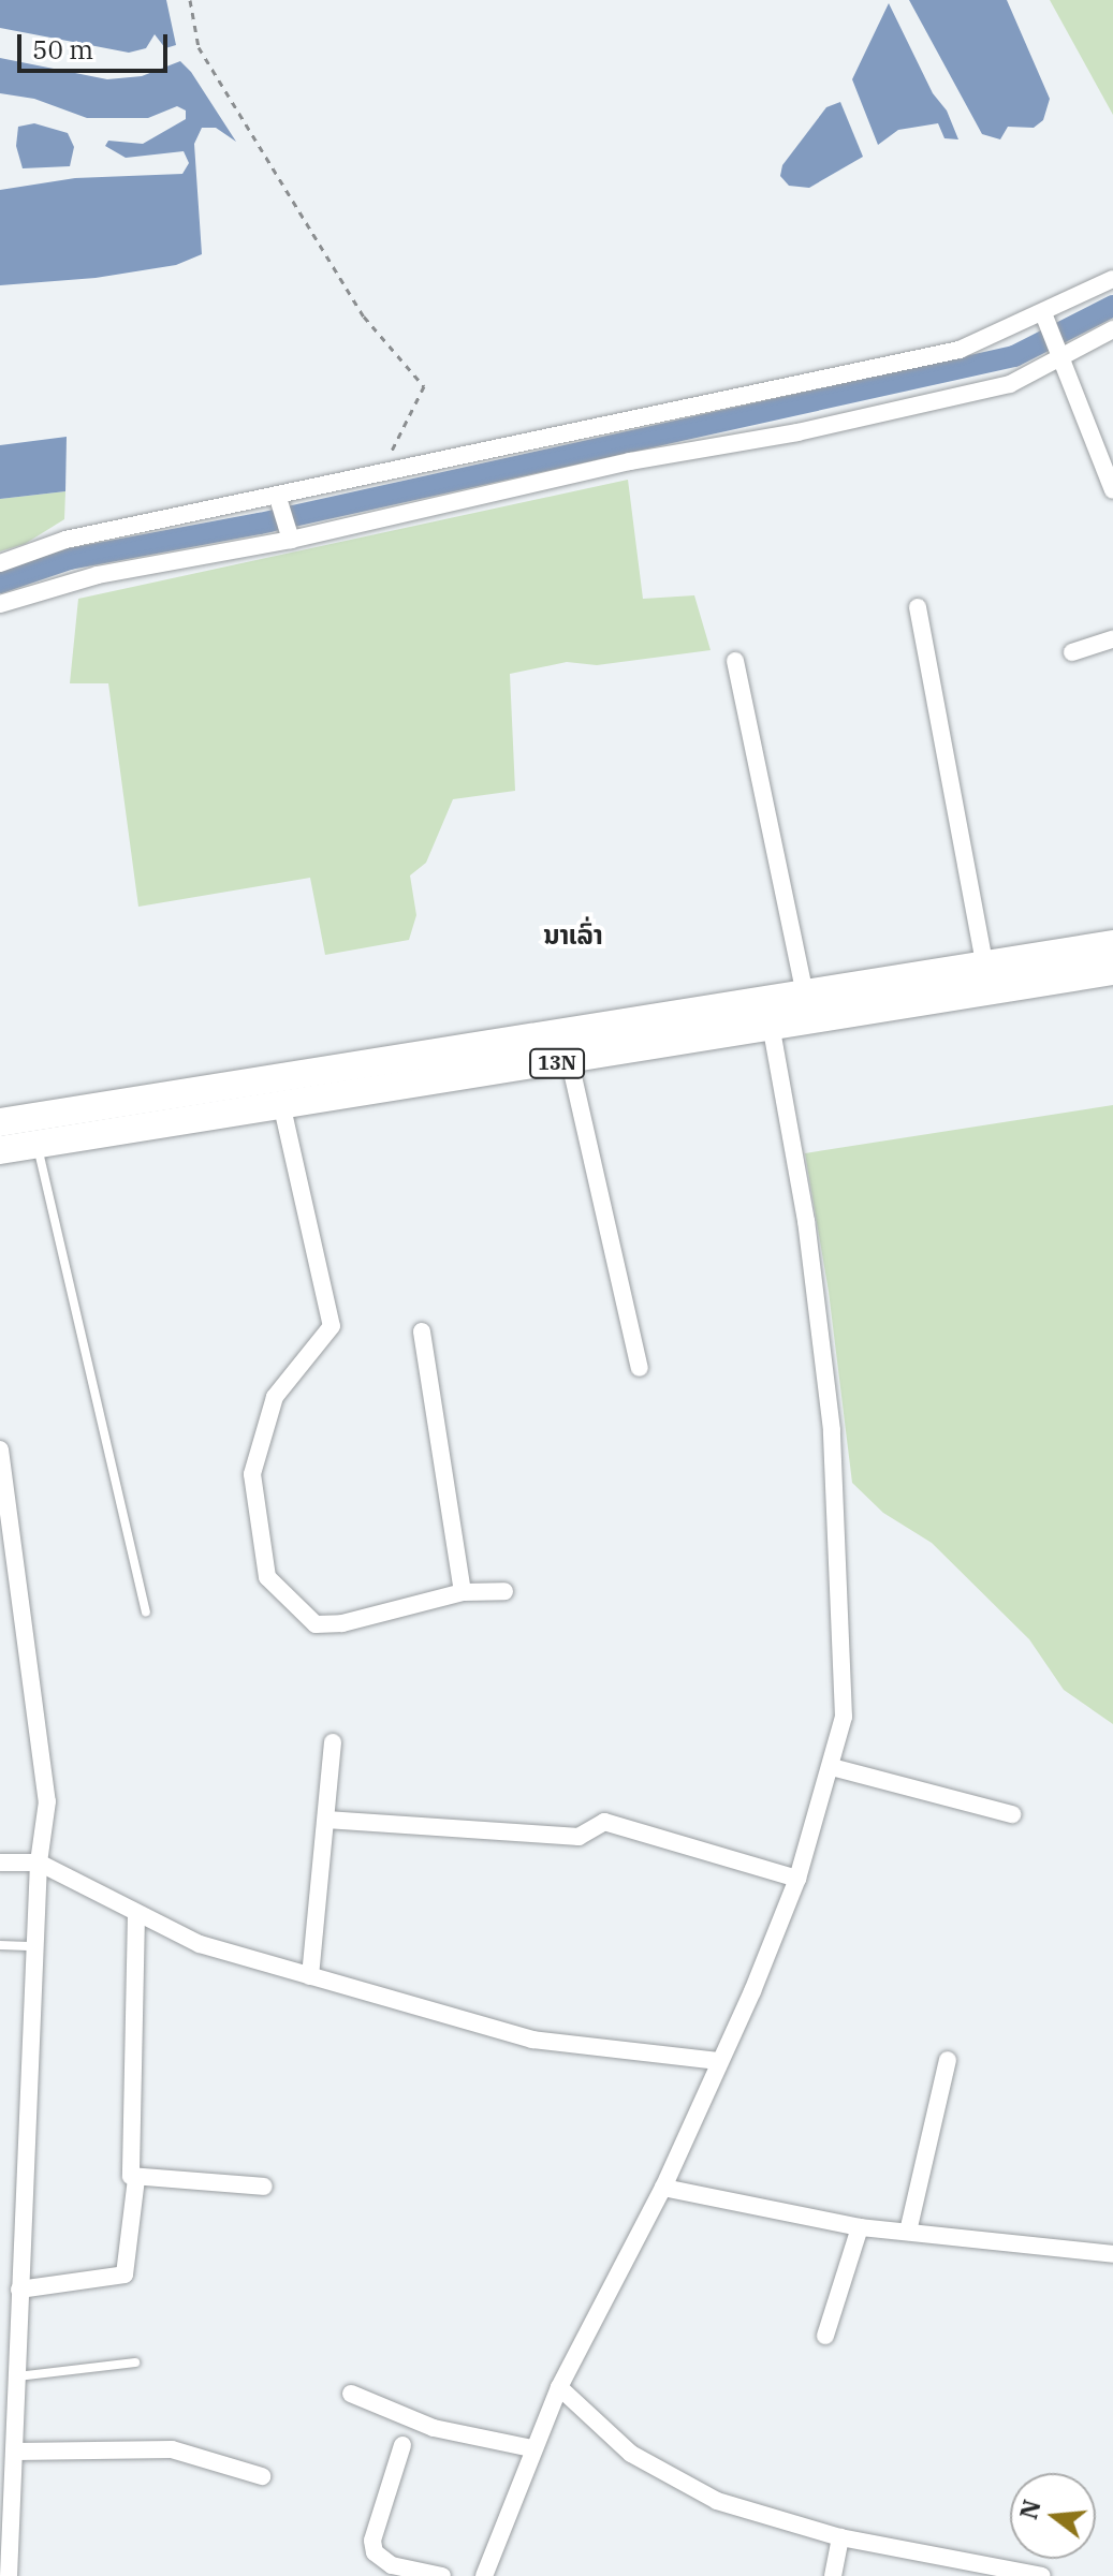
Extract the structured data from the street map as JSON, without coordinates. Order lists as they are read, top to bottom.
{
  "streets": {
    "highway": ["13N"]
  },
  "districts": ["ນາເລົ່າ"],
  "scale_bar": "50 m",
  "north": "left"
}
